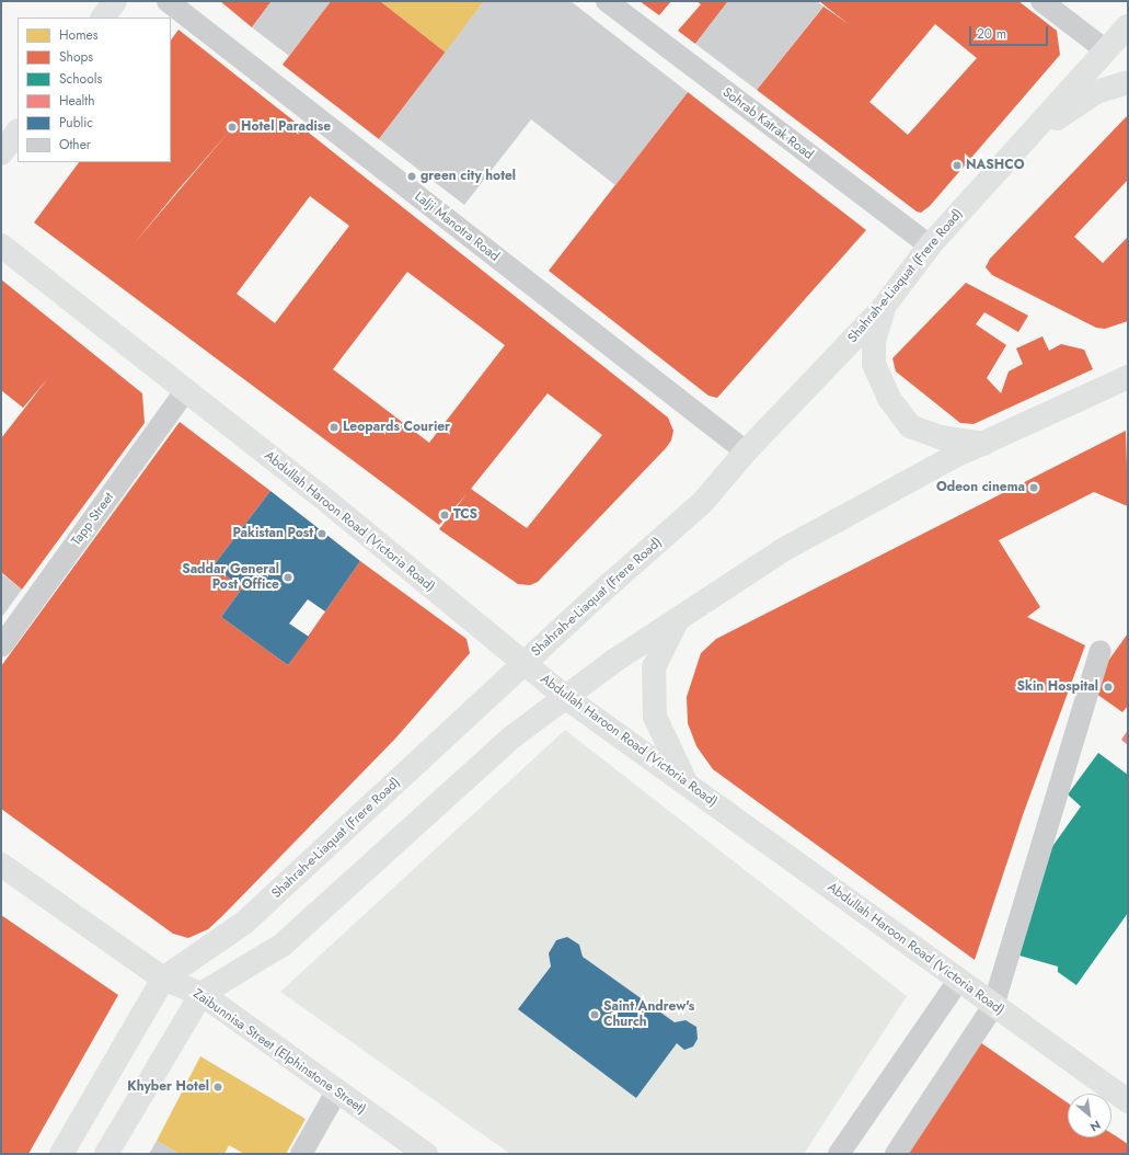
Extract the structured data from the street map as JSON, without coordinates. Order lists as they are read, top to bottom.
{
  "streets": {
    "main road": ["Shahrah-e-Liaquat (Frere Road)", "Abdullah Haroon Road (Victoria Road)", "Zaibunnisa Street (Elphinstone Street)"],
    "street": ["Sohrab Katrak Road", "Lalji Manotra Road", "Tapp Street"]
  },
  "crossings": [
    ["Sohrab Katrak Road", "Shahrah-e-Liaquat (Frere Road)"],
    ["Lalji Manotra Road", "Shahrah-e-Liaquat (Frere Road)"],
    ["Shahrah-e-Liaquat (Frere Road)", "Abdullah Haroon Road (Victoria Road)"],
    ["Shahrah-e-Liaquat (Frere Road)", "Zaibunnisa Street (Elphinstone Street)"],
    ["Tapp Street", "Abdullah Haroon Road (Victoria Road)"]
  ],
  "places": [
    "Hotel Paradise",
    "NASHCO",
    "green city hotel",
    "Leopards Courier",
    "Odeon cinema",
    "TCS",
    "Pakistan Post",
    "Saddar General Post Office",
    "Skin Hospital",
    "Saint Andrew's Church",
    "Khyber Hotel"
  ],
  "legend": [
    "Homes",
    "Shops",
    "Schools",
    "Health",
    "Public",
    "Other"
  ],
  "scale_bar": "20 m",
  "north": "bottom right"
}
